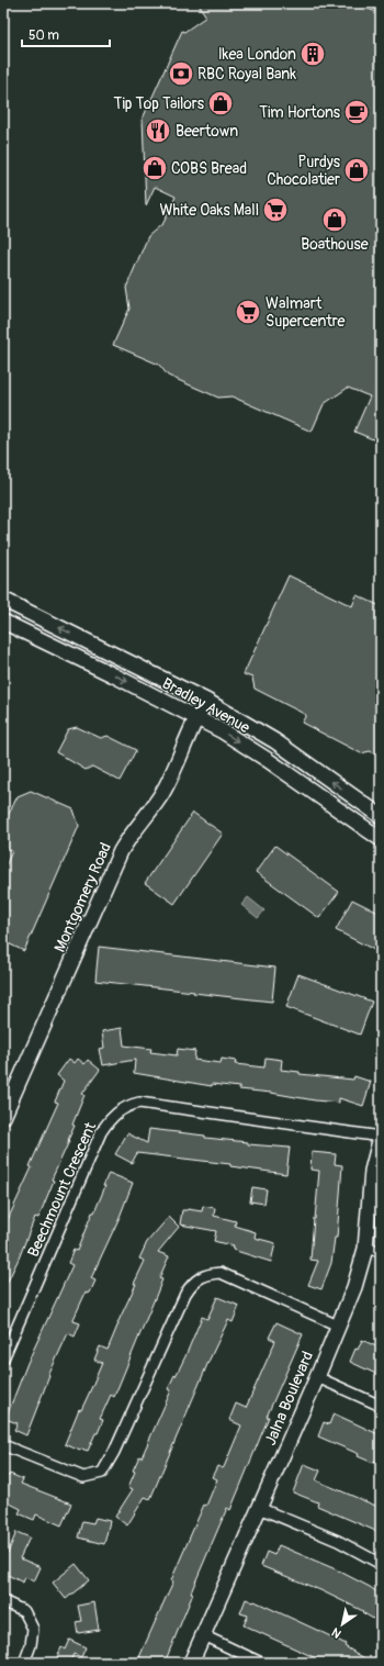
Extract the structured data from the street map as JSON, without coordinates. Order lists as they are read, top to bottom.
{
  "streets": {
    "street": [
      "Bradley Avenue",
      "Montgomery Road",
      "Beechmount Crescent",
      "Jalna Boulevard"
    ]
  },
  "crossings": [
    ["Bradley Avenue", "Montgomery Road"],
    ["Beechmount Crescent", "Jalna Boulevard"]
  ],
  "places": {
    "building": ["Ikea London"],
    "bank": ["RBC Royal Bank"],
    "shop": [
      "Tip Top Tailors",
      "COBS Bread",
      "Purdys Chocolatier",
      "Boathouse"
    ],
    "cafe": ["Tim Hortons"],
    "restaurant": ["Beertown"],
    "supermarket": ["White Oaks Mall", "Walmart Supercentre"]
  },
  "scale_bar": "50 m",
  "north": "bottom left"
}
